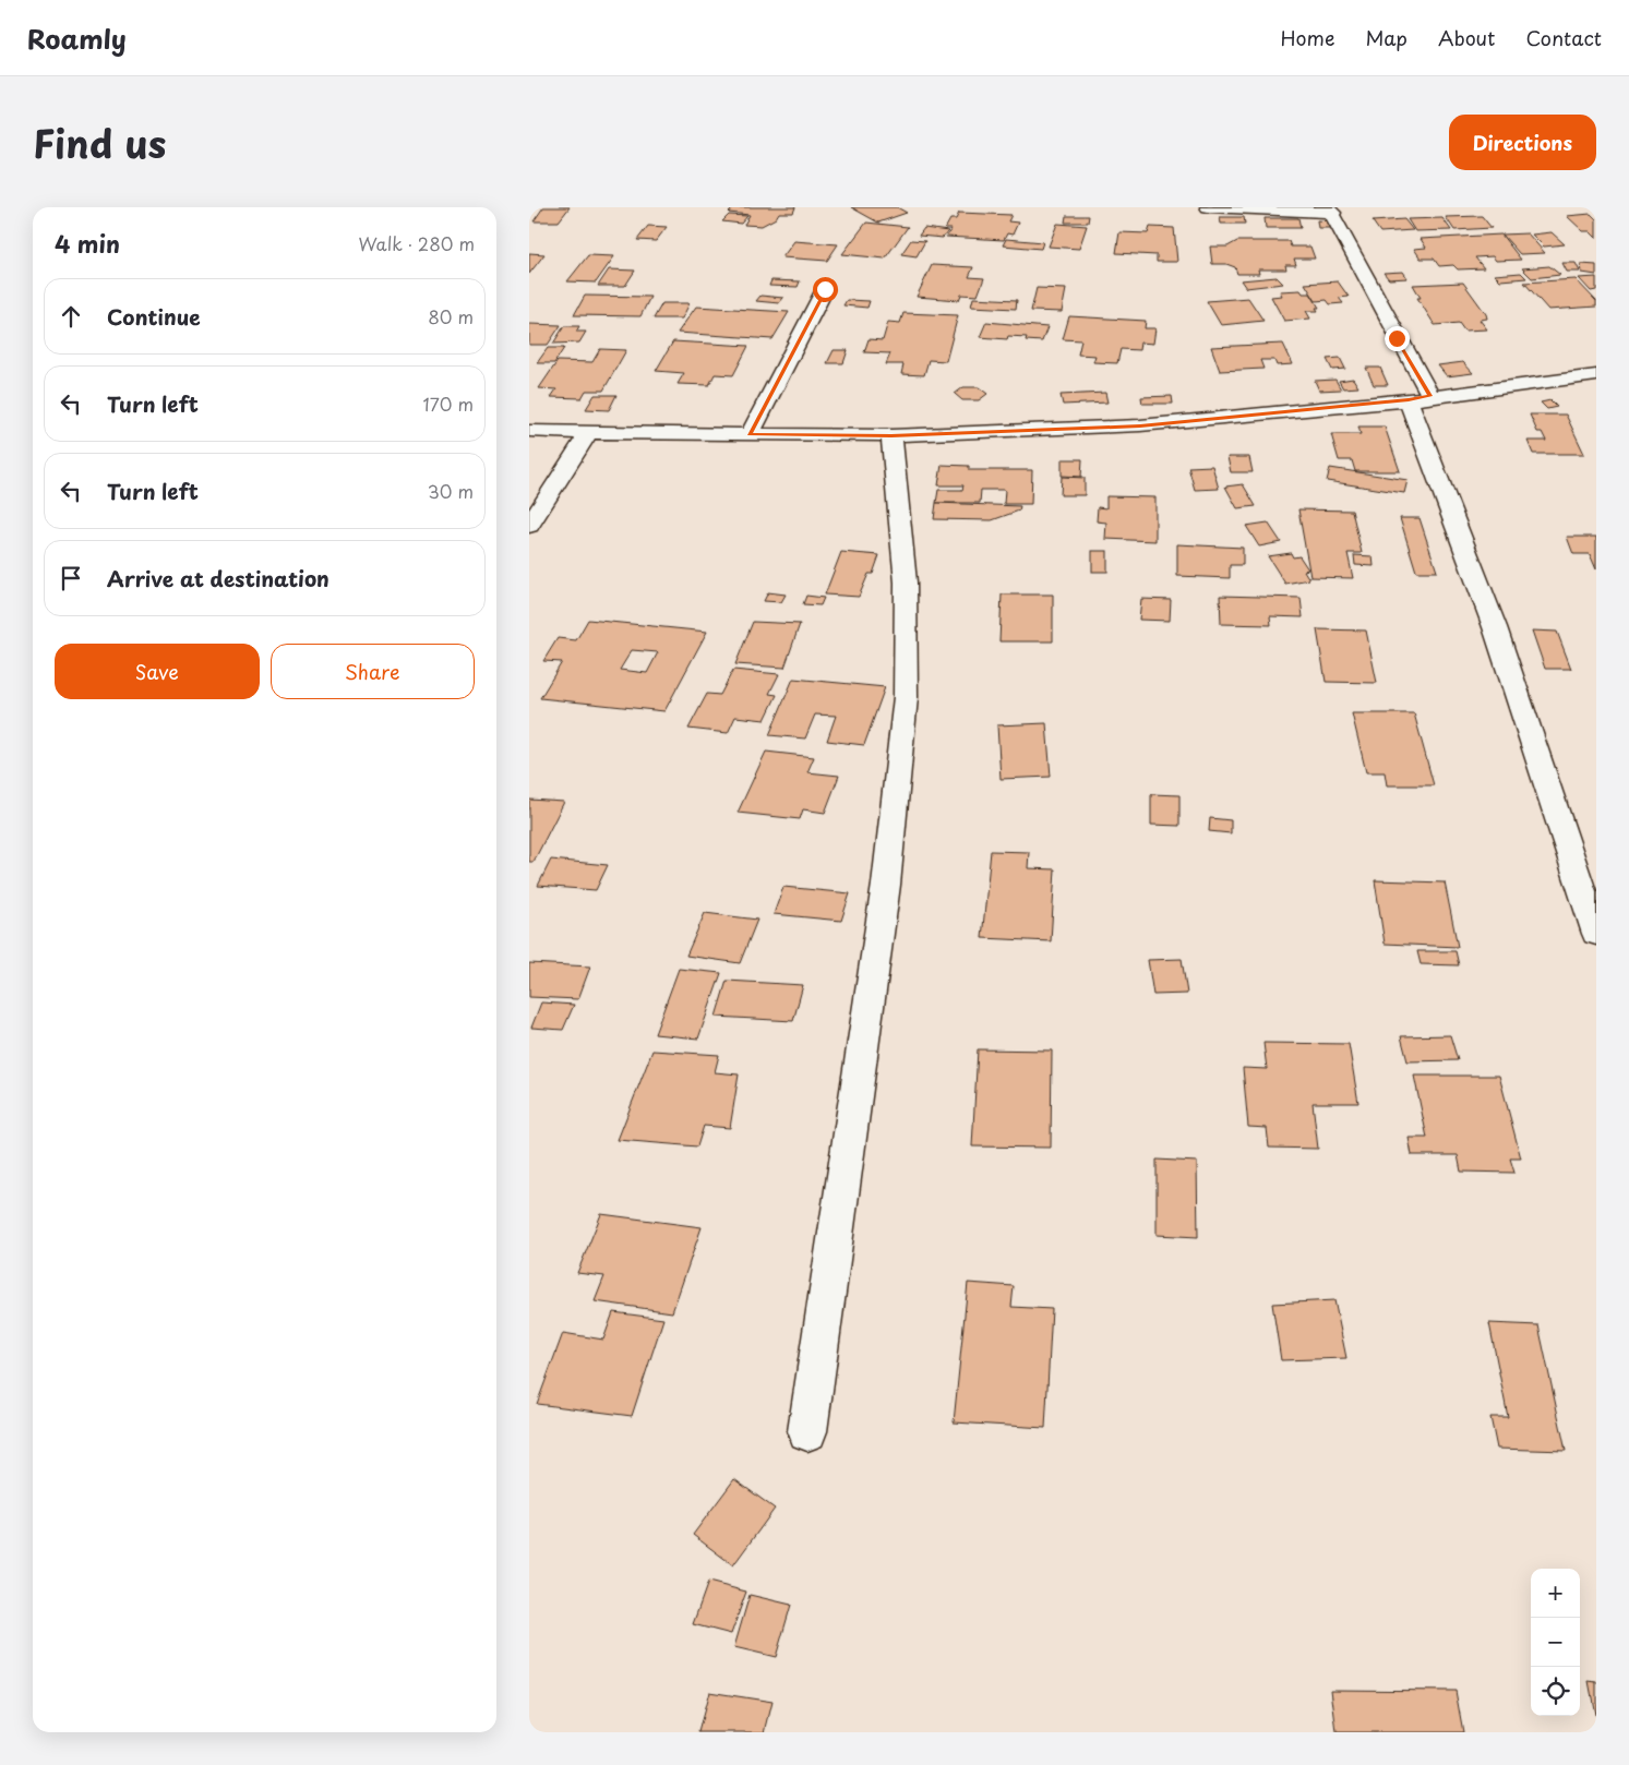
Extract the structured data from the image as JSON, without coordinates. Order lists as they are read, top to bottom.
{
  "page": {
    "header": "Roamly",
    "nav": [
      "Home",
      "Map",
      "About",
      "Contact"
    ],
    "title": "Find us",
    "buttons": [
      "Directions",
      ["Save", "Share"]
    ],
    "heading": ["4 min", "Walk · 280 m"],
    "list": [
      ["Continue", "80 m"],
      ["Turn left", "170 m"],
      ["Turn left", "30 m"],
      "Arrive at destination"
    ],
    "map_buttons": ["+", "−"]
  }
}
